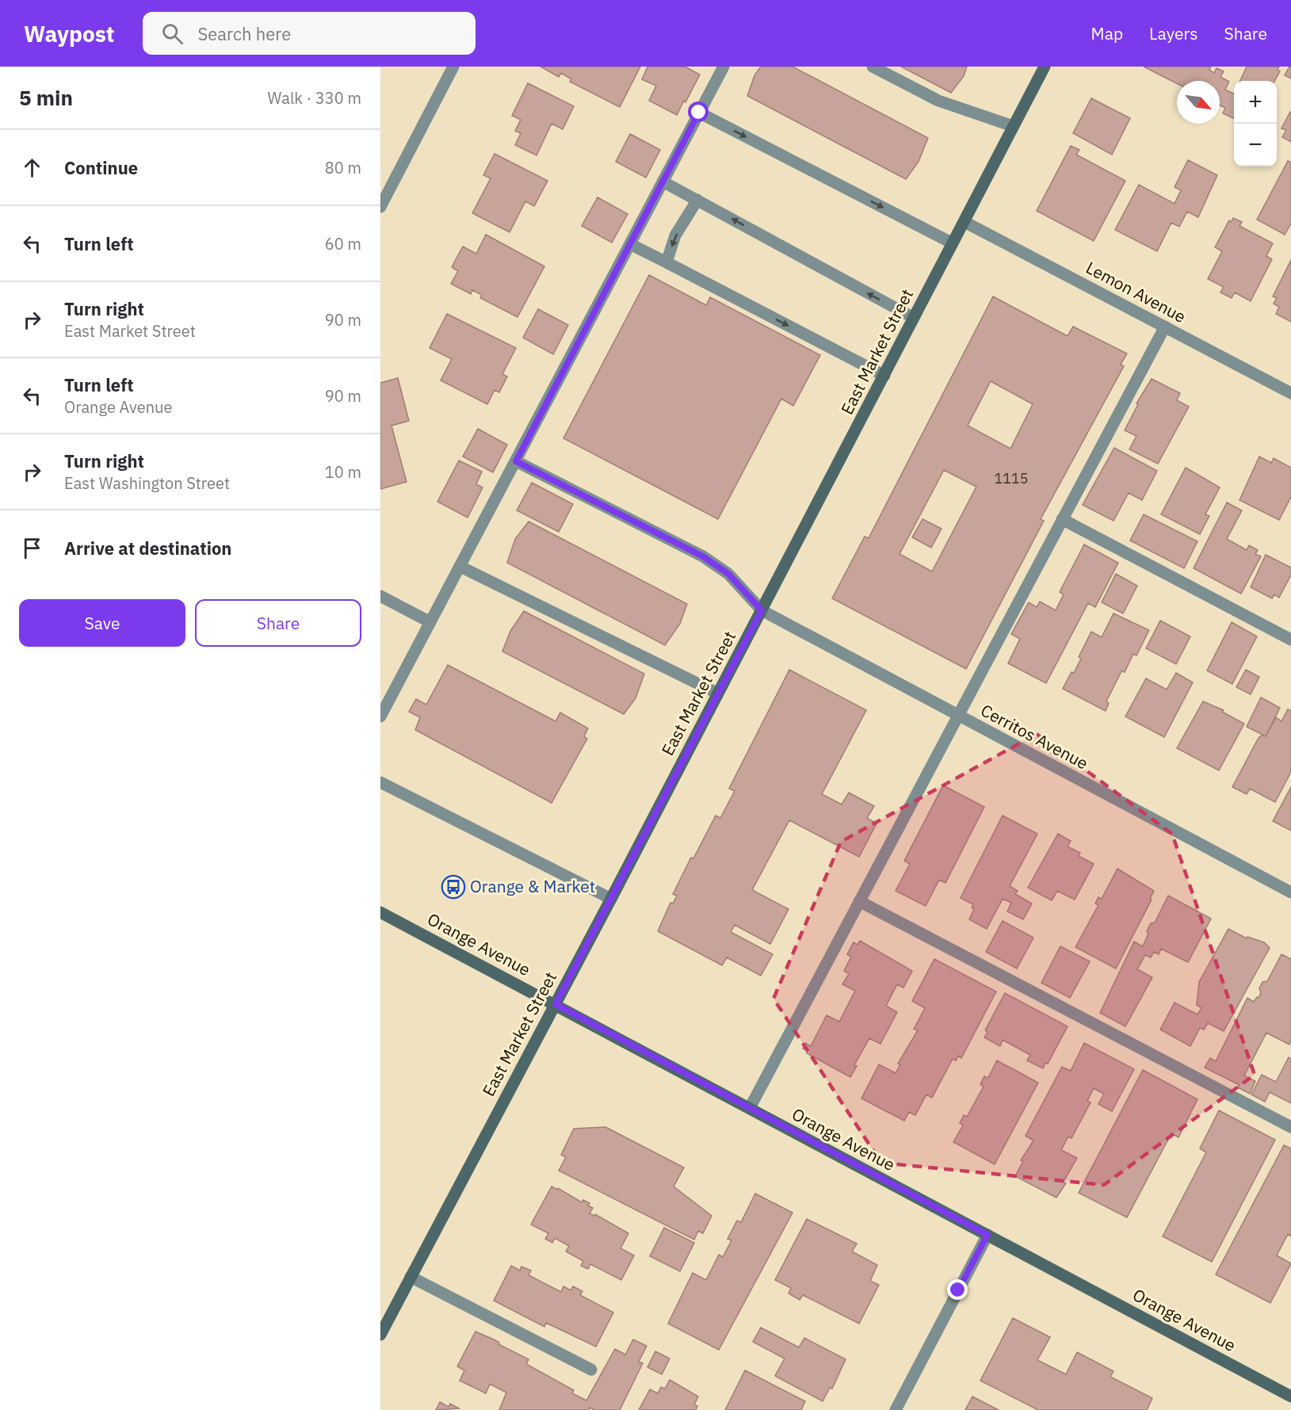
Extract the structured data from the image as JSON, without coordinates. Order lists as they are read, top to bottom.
{
  "streets": {
    "street": [
      "Lemon Avenue",
      "East Market Street",
      "Cerritos Avenue",
      "Orange Avenue"
    ]
  },
  "crossings": [
    ["Lemon Avenue", "East Market Street"],
    ["East Market Street", "Cerritos Avenue"],
    ["East Market Street", "Orange Avenue"]
  ],
  "places": {
    "bus stop": ["Orange & Market"]
  },
  "house_numbers": ["1115"],
  "north": "bottom right",
  "page": {
    "header": "Waypost",
    "search": "Search here",
    "nav": ["Map", "Layers", "Share"],
    "heading": ["5 min", "Walk · 330 m"],
    "map_buttons": ["+", "−"],
    "list": [
      ["Continue", "80 m"],
      ["Turn left", "60 m"],
      ["Turn right", "East Market Street", "90 m"],
      ["Turn left", "Orange Avenue", "90 m"],
      ["Turn right", "East Washington Street", "10 m"],
      "Arrive at destination"
    ],
    "buttons": ["Save", "Share"]
  }
}
